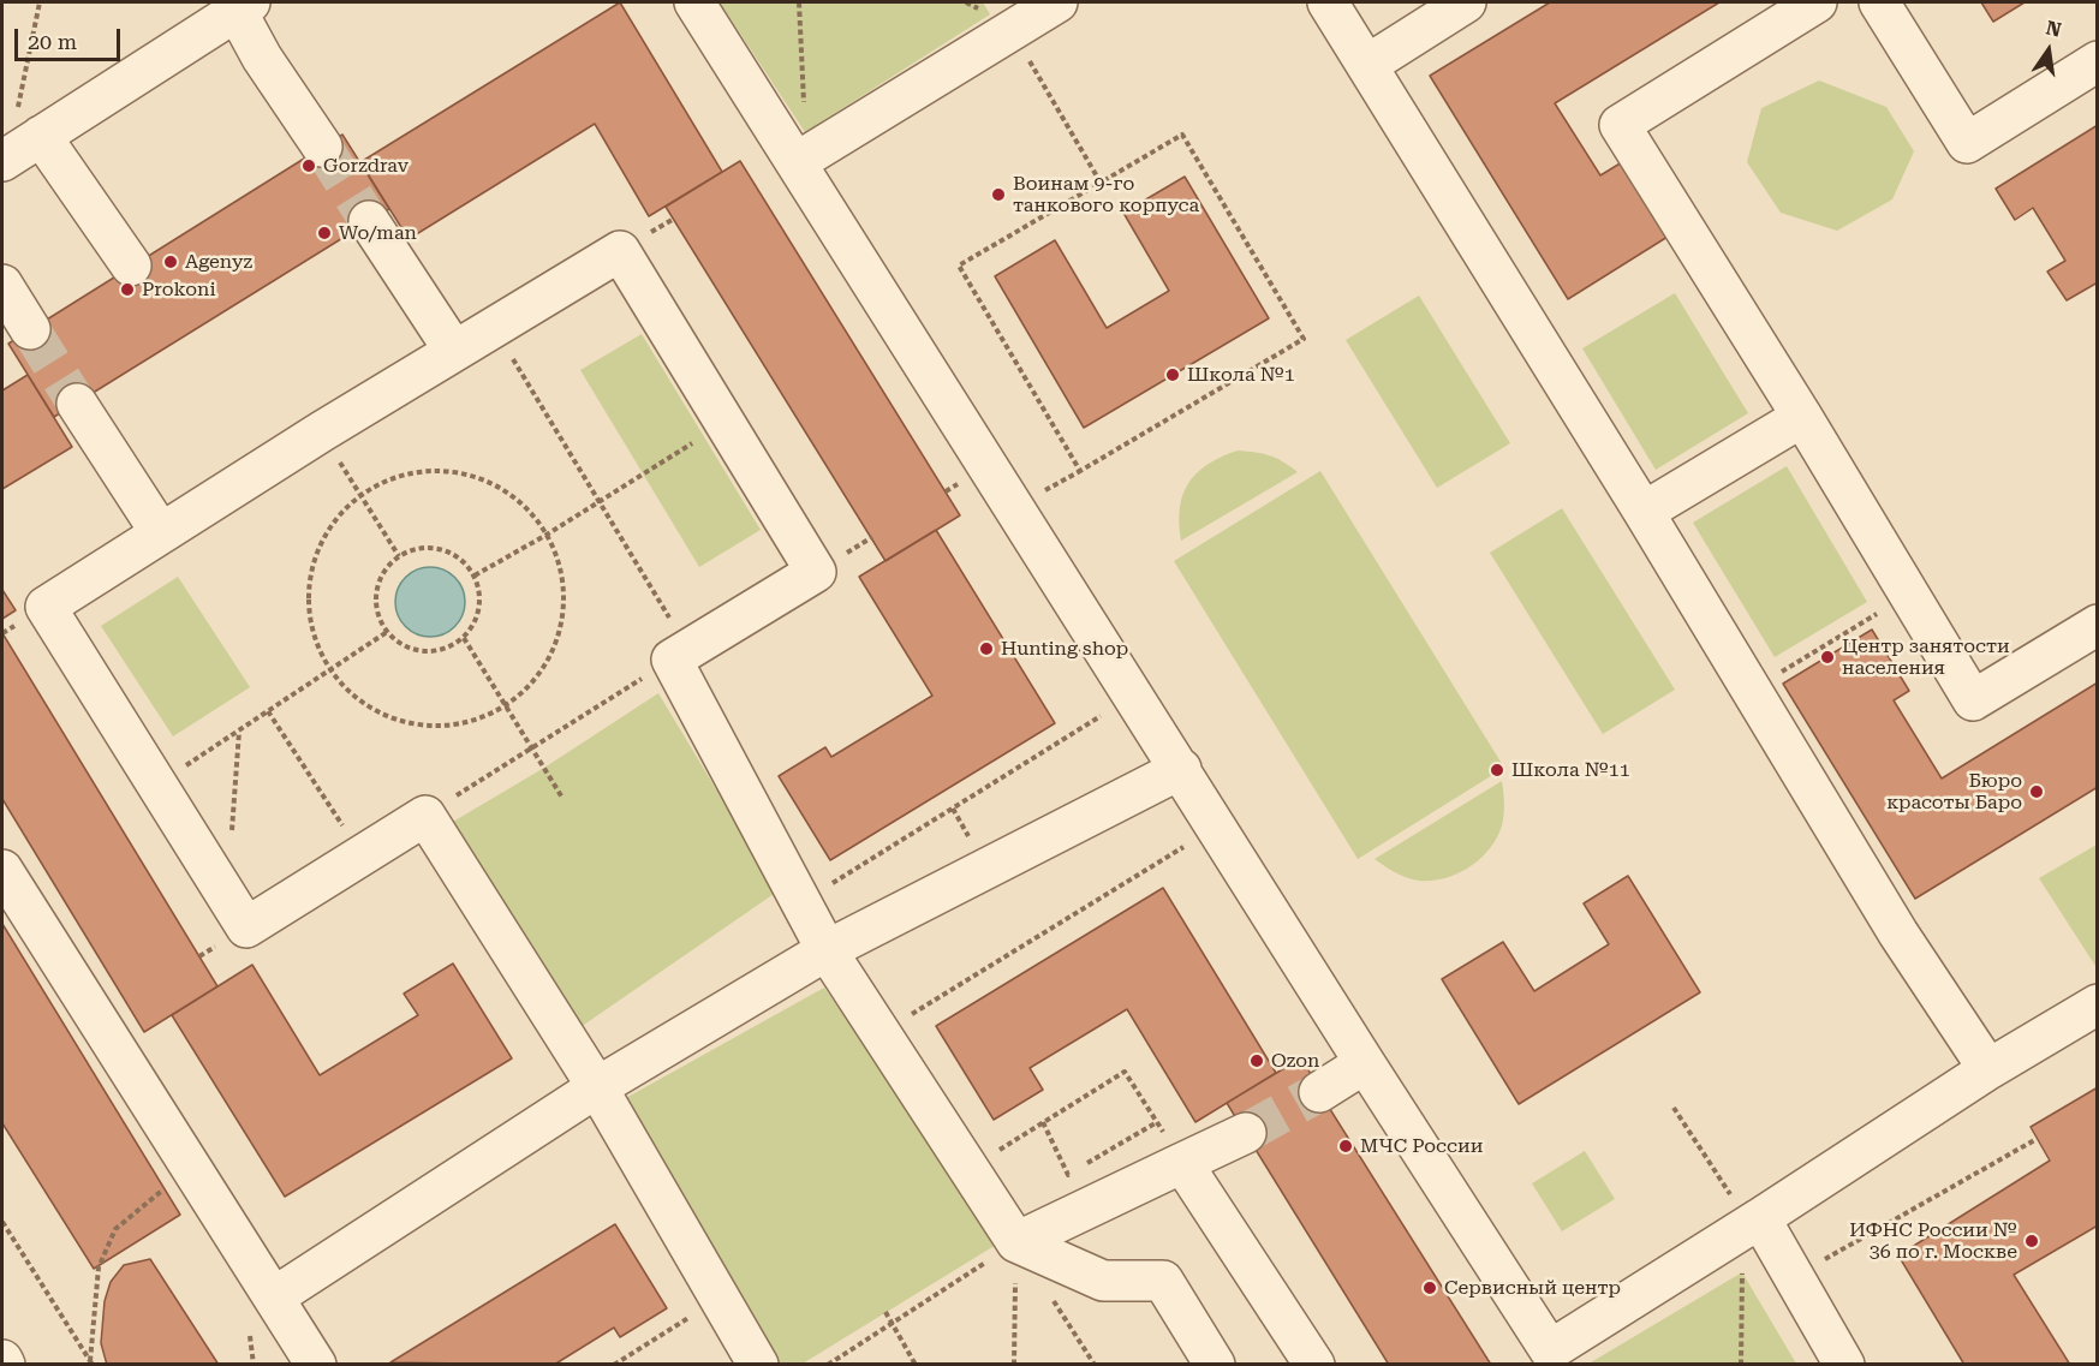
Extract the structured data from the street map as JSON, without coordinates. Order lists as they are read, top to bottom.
{
  "places": [
    "Gorzdrav",
    "Воинам 9-го танкового корпуса",
    "Wo/man",
    "Agenyz",
    "Prokoni",
    "Школа №1",
    "Hunting shop",
    "Центр занятости населения",
    "Школа №11",
    "Бюро красоты Баро",
    "Ozon",
    "МЧС России",
    "ИФНС России № 36 по г. Москве",
    "Сервисный центр"
  ],
  "scale_bar": "20 m",
  "north": "top"
}
